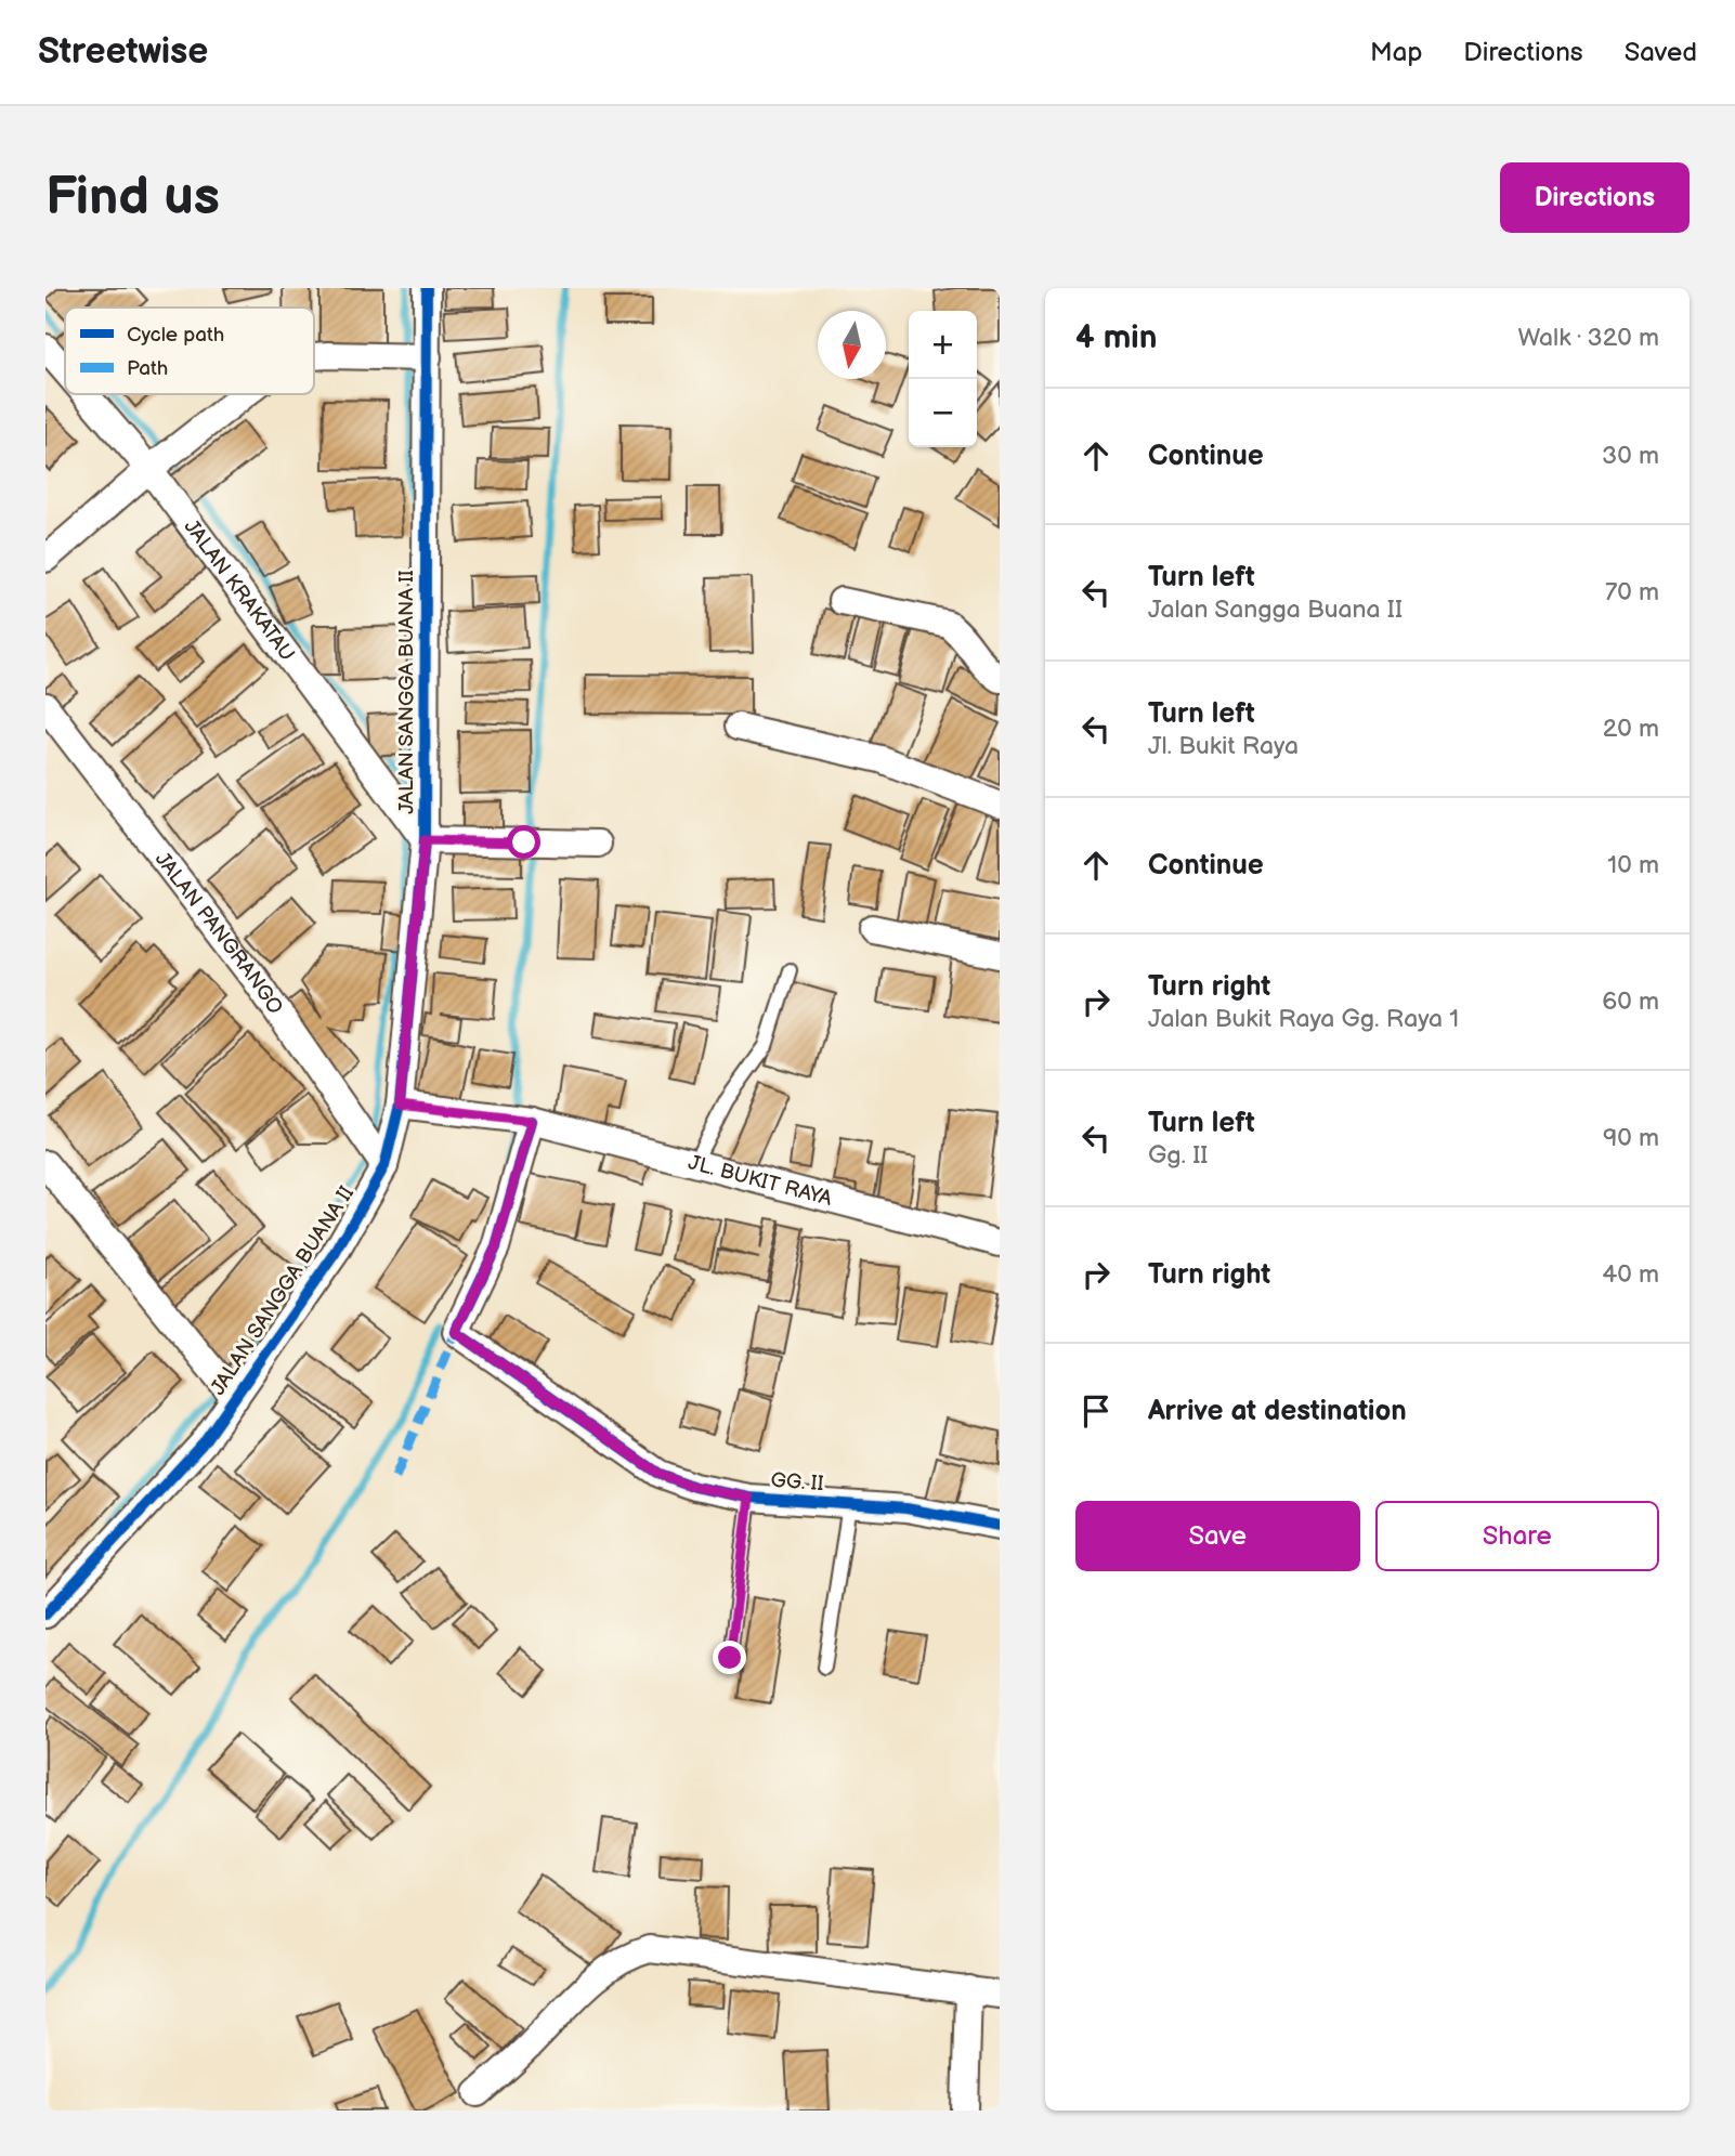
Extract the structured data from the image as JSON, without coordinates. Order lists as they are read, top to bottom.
{
  "streets": {
    "street": [
      "JALAN KRAKATAU",
      "JALAN SANGGA BUANA II",
      "JALAN PANGRANGO",
      "JL. BUKIT RAYA",
      "GG. II"
    ]
  },
  "crossings": [
    ["JALAN KRAKATAU", "JALAN SANGGA BUANA II"],
    ["JALAN SANGGA BUANA II", "JALAN PANGRANGO"],
    ["JALAN SANGGA BUANA II", "JL. BUKIT RAYA"],
    ["JL. BUKIT RAYA", "GG. II"]
  ],
  "legend": ["Cycle path", "Path"],
  "north": "bottom",
  "page": {
    "header": "Streetwise",
    "nav": ["Map", "Directions", "Saved"],
    "buttons": [
      "Directions",
      ["Save", "Share"]
    ],
    "title": "Find us",
    "heading": ["4 min", "Walk · 320 m"],
    "map_buttons": ["+", "−"],
    "list": [
      ["Continue", "30 m"],
      ["Turn left", "Jalan Sangga Buana II", "70 m"],
      ["Turn left", "Jl. Bukit Raya", "20 m"],
      ["Continue", "10 m"],
      ["Turn right", "Jalan Bukit Raya Gg. Raya 1", "60 m"],
      ["Turn left", "Gg. II", "90 m"],
      ["Turn right", "40 m"],
      "Arrive at destination"
    ]
  }
}
